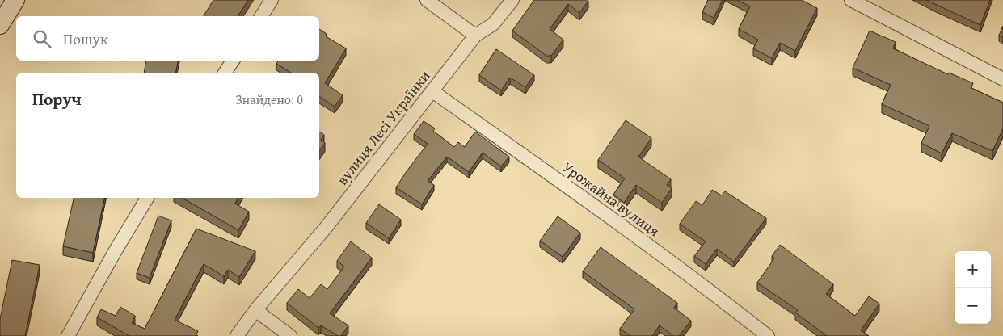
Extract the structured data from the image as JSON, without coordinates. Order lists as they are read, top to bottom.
{
  "streets": {
    "street": ["вулиця Лесі Українки", "Урожайна вулиця"]
  },
  "crossings": [
    ["вулиця Лесі Українки", "Урожайна вулиця"]
  ],
  "page": {
    "search": "Пошук",
    "heading": ["Поруч", "Знайдено: 0"],
    "map_buttons": ["+", "−"]
  }
}
